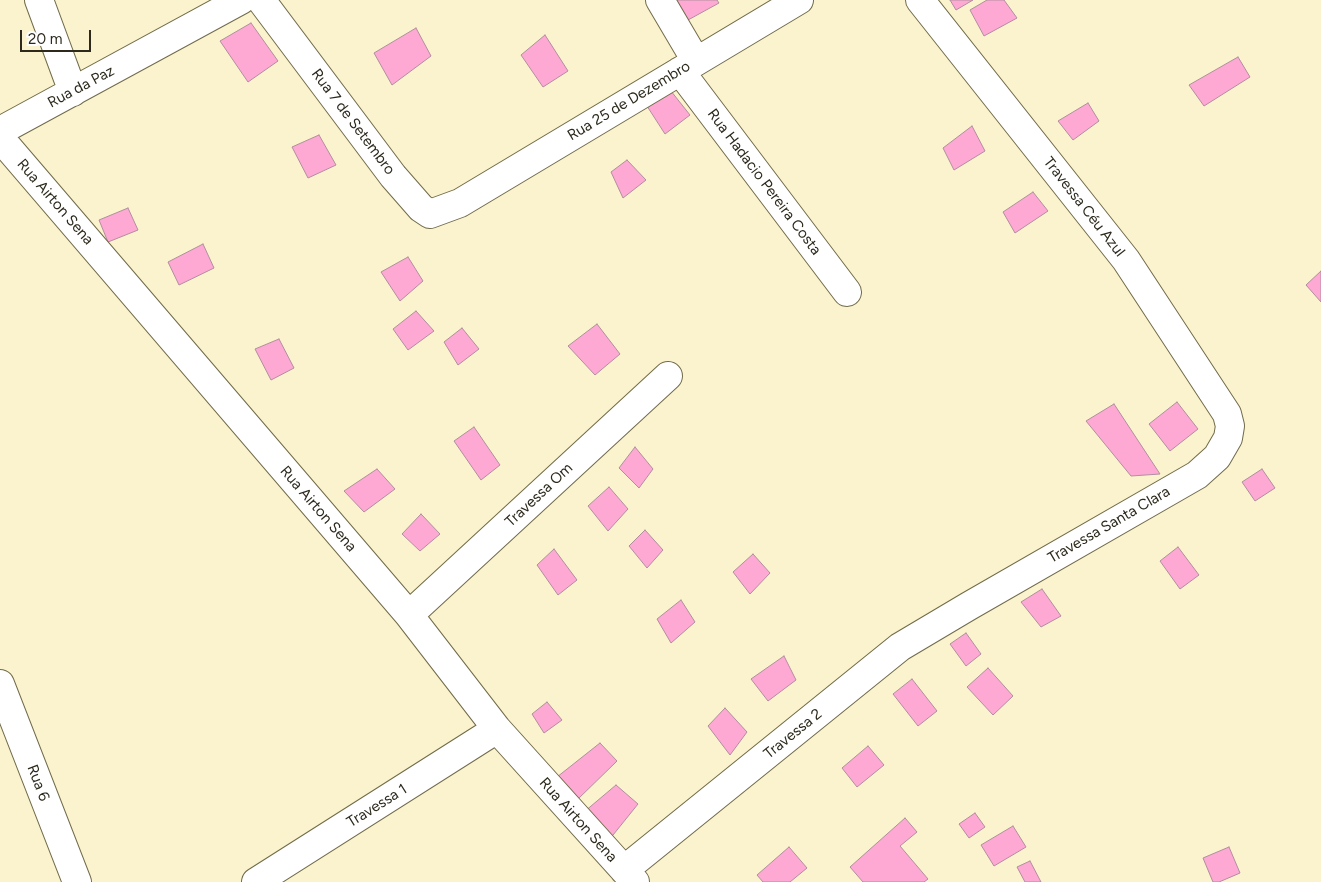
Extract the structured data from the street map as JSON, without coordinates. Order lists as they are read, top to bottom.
{
  "streets": {
    "street": [
      "Rua da Paz",
      "Rua 25 de Dezembro",
      "Rua 7 de Setembro",
      "Rua Hadacio Pereira Costa",
      "Rua Airton Sena",
      "Travessa Céu Azul",
      "Travessa Om",
      "Travessa Santa Clara",
      "Travessa 2",
      "Rua 6",
      "Travessa 1"
    ]
  },
  "crossings": [
    ["Rua 25 de Dezembro", "Rua 7 de Setembro"],
    ["Rua 25 de Dezembro", "Rua Hadacio Pereira Costa"],
    ["Rua Airton Sena", "Travessa Om"],
    ["Rua Airton Sena", "Travessa 2"],
    ["Rua Airton Sena", "Travessa 1"],
    ["Travessa Céu Azul", "Travessa Santa Clara"],
    ["Travessa Santa Clara", "Travessa 2"]
  ],
  "scale_bar": "20 m"
}
